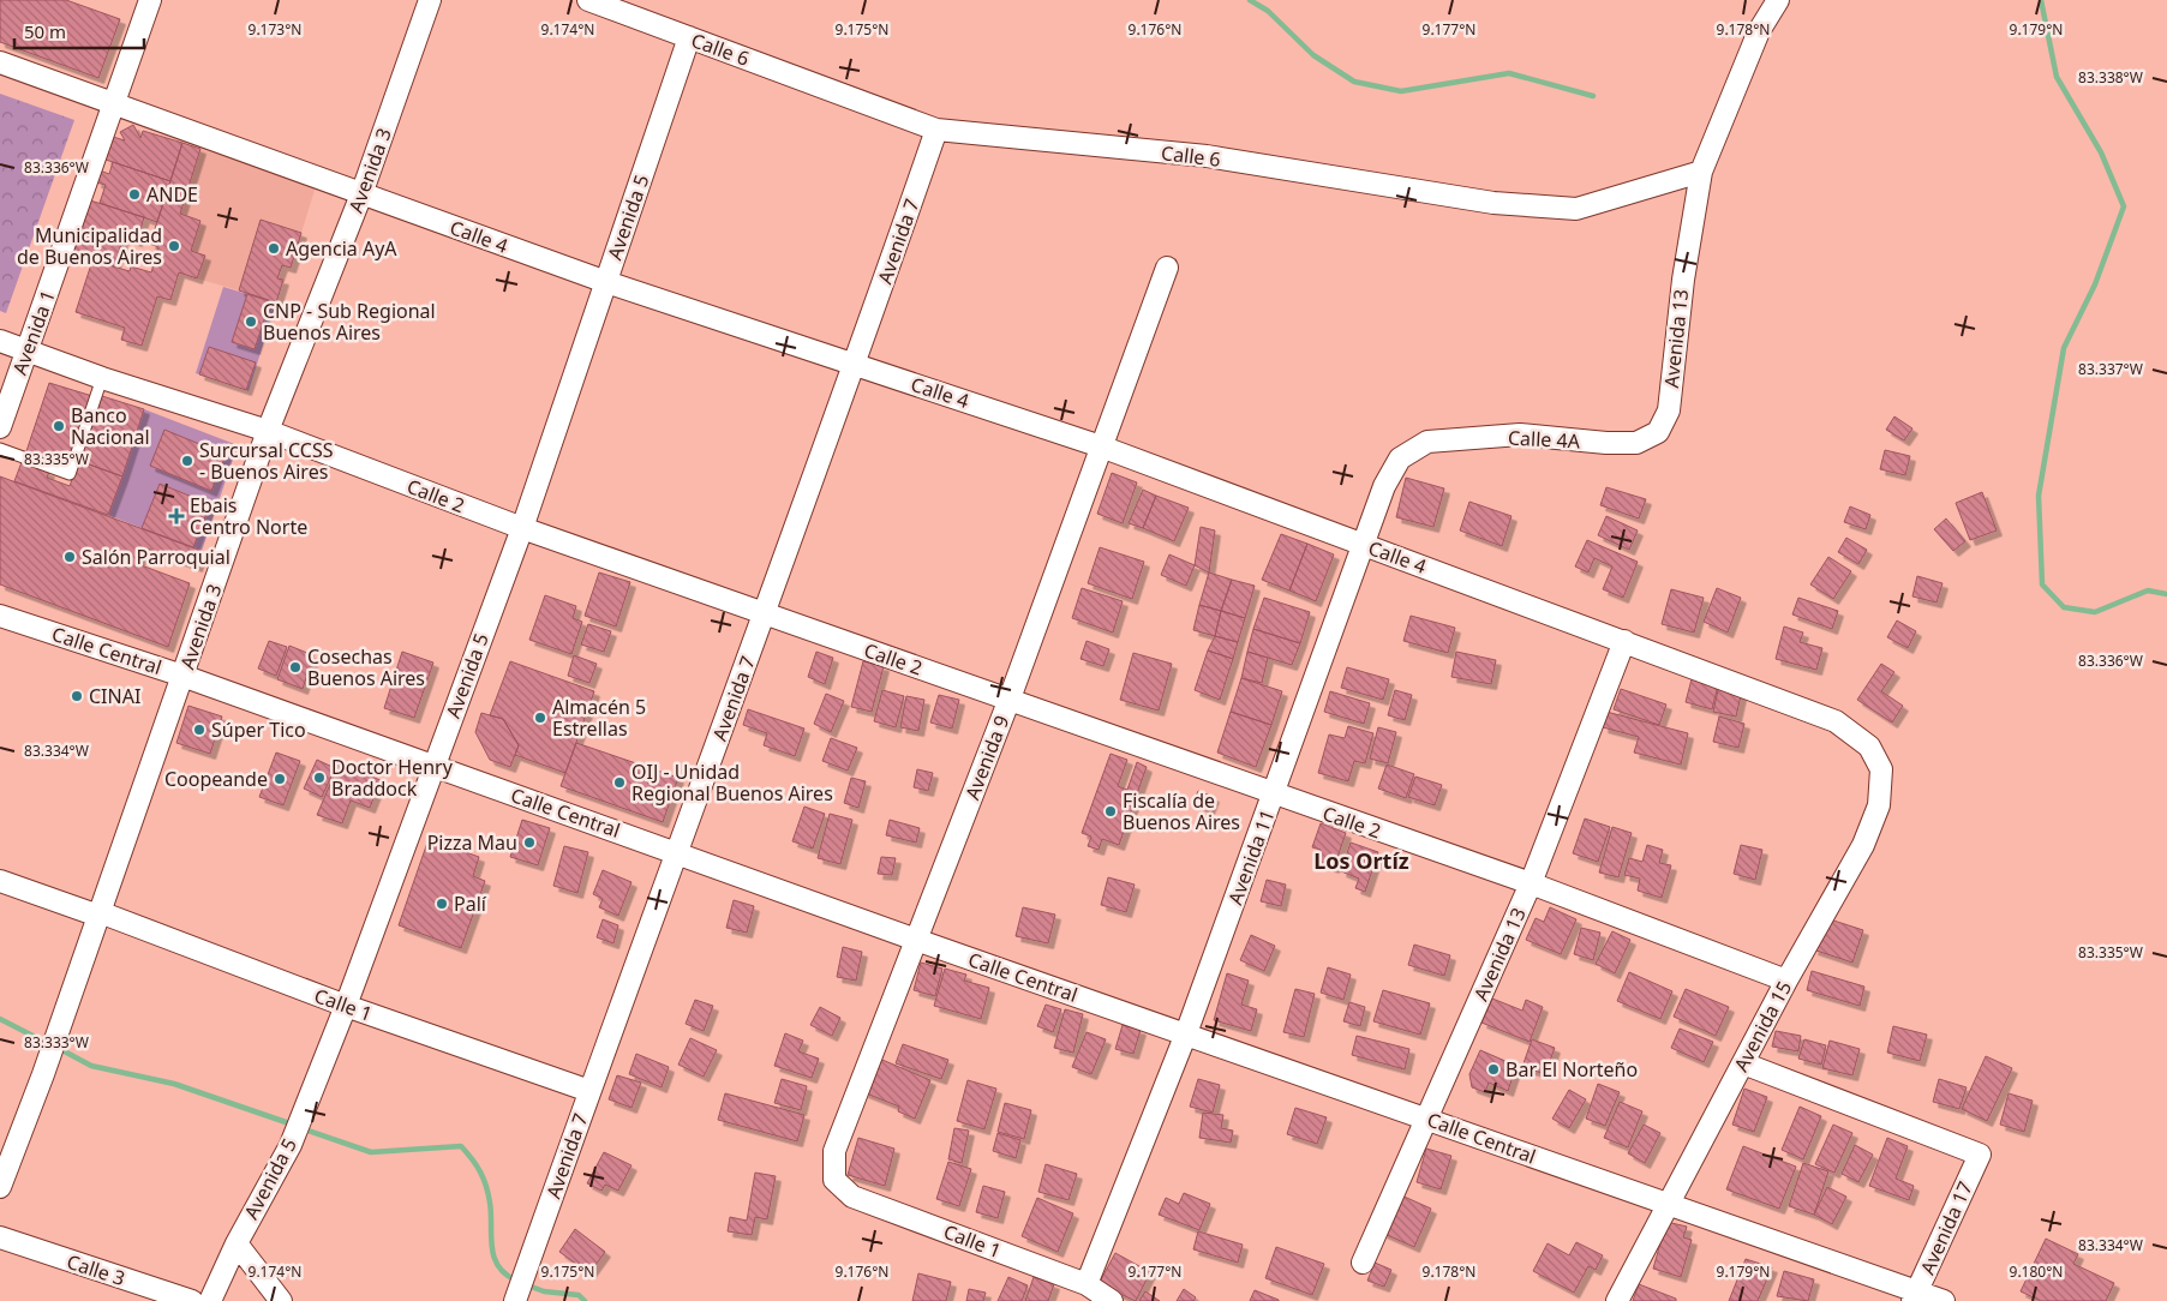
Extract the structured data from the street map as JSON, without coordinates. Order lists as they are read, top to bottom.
{
  "streets": {
    "street": [
      "Calle 6",
      "Avenida 3",
      "Avenida 5",
      "Calle 4",
      "Avenida 7",
      "Avenida 1",
      "Avenida 13",
      "Calle 4A",
      "Calle 2",
      "Calle Central",
      "Avenida 9",
      "Avenida 11",
      "Calle 1",
      "Avenida 15",
      "Avenida 17",
      "Calle 3"
    ]
  },
  "crossings": [
    ["Calle 6", "Avenida 5"],
    ["Calle 6", "Avenida 7"],
    ["Calle 6", "Avenida 13"],
    ["Avenida 3", "Calle 4"],
    ["Avenida 3", "Calle 2"],
    ["Avenida 3", "Calle Central"],
    ["Avenida 3", "Calle 1"],
    ["Avenida 5", "Calle 4"],
    ["Avenida 5", "Calle 2"],
    ["Avenida 5", "Calle Central"],
    ["Avenida 5", "Calle 1"],
    ["Calle 4", "Avenida 7"],
    ["Calle 4", "Avenida 1"],
    ["Calle 4", "Avenida 13"],
    ["Calle 4", "Avenida 9"],
    ["Calle 4", "Avenida 11"],
    ["Calle 4", "Avenida 15"],
    ["Avenida 7", "Calle 2"],
    ["Avenida 7", "Calle Central"],
    ["Avenida 7", "Calle 1"],
    ["Avenida 1", "Calle 2"],
    ["Avenida 13", "Calle 4A"],
    ["Avenida 13", "Calle 2"],
    ["Avenida 13", "Calle Central"],
    ["Calle 4A", "Avenida 11"],
    ["Calle 2", "Avenida 9"],
    ["Calle 2", "Avenida 11"],
    ["Calle 2", "Avenida 15"],
    ["Calle Central", "Avenida 9"],
    ["Calle Central", "Avenida 11"],
    ["Calle Central", "Avenida 15"],
    ["Calle Central", "Avenida 17"],
    ["Avenida 9", "Calle 1"],
    ["Avenida 11", "Calle 1"],
    ["Avenida 15", "Avenida 17"]
  ],
  "districts": ["Los Ortíz"],
  "places": {
    "other": [
      "ANDE",
      "Municipalidad de Buenos Aires",
      "Agencia AyA",
      "CNP - Sub Regional Buenos Aires",
      "Banco Nacional",
      "Surcursal CCSS - Buenos Aires",
      "Salón Parroquial",
      "Cosechas Buenos Aires",
      "CINAI",
      "Almacén 5 Estrellas",
      "Súper Tico",
      "Doctor Henry Braddock",
      "Coopeande",
      "OIJ - Unidad Regional Buenos Aires",
      "Fiscalía de Buenos Aires",
      "Pizza Mau",
      "Palí",
      "Bar El Norteño"
    ],
    "health": ["Ebais Centro Norte"]
  },
  "scale_bar": "50 m",
  "coordinates": [
    "9.173°N",
    "9.174°N",
    "9.175°N",
    "9.176°N",
    "9.177°N",
    "9.178°N",
    "9.179°N",
    "83.338°W",
    "83.336°W",
    "83.337°W",
    "83.335°W",
    "83.334°W",
    "83.333°W",
    "9.180°N"
  ]
}
